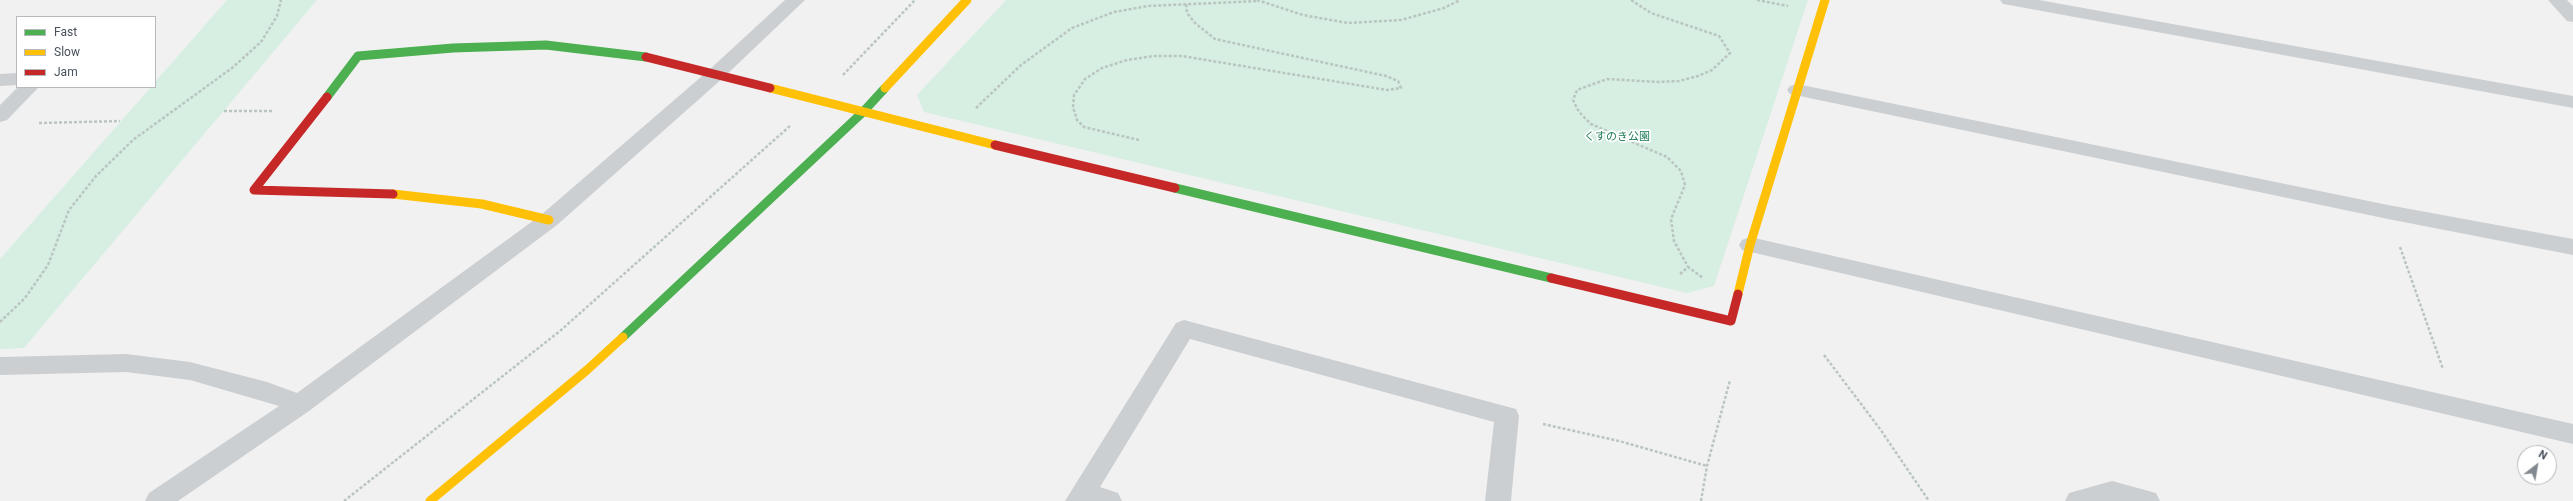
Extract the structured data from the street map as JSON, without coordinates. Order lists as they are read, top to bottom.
{
  "parks": ["くすのき公園"],
  "legend": ["Fast", "Slow", "Jam"],
  "north": "top right"
}
